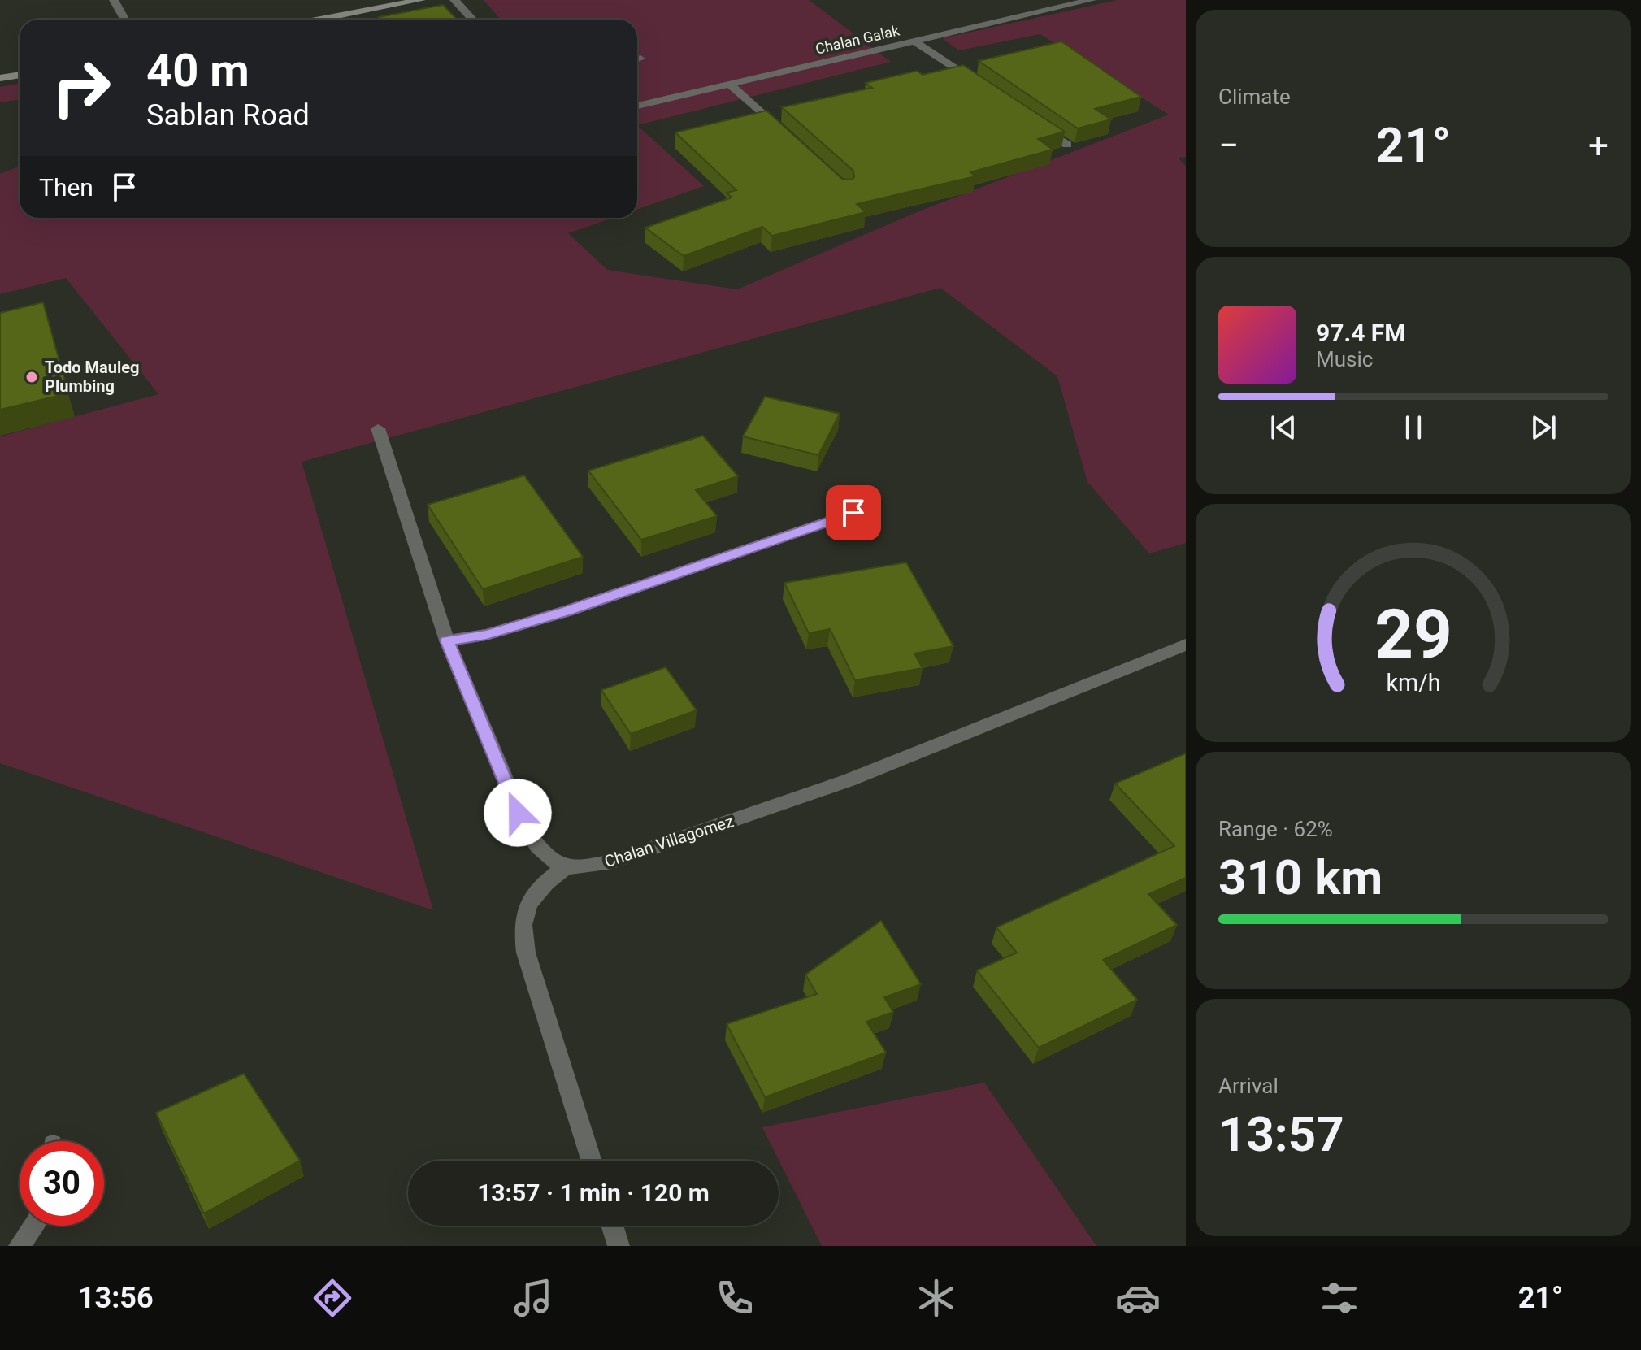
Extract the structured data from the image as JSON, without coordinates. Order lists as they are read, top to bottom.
{
  "streets": {
    "street": ["Chalan Galak", "Chalan Villagomez"]
  },
  "places": ["Todo Mauleg Plumbing"],
  "page": {
    "tile": [
      "Climate",
      ["Range · 62%", "310 km"],
      ["Arrival", "13:57"]
    ],
    "turn": ["40 m", "Sablan Road"],
    "heat": ["−", "21°", "+"],
    "then": "Then",
    "song": ["97.4 FM", "Music"],
    "limit": "30",
    "trip": "13:57 · 1 min · 120 m",
    "tabs": ["13:56", "21°"],
    "gauge": ["29", "km/h"]
  }
}
